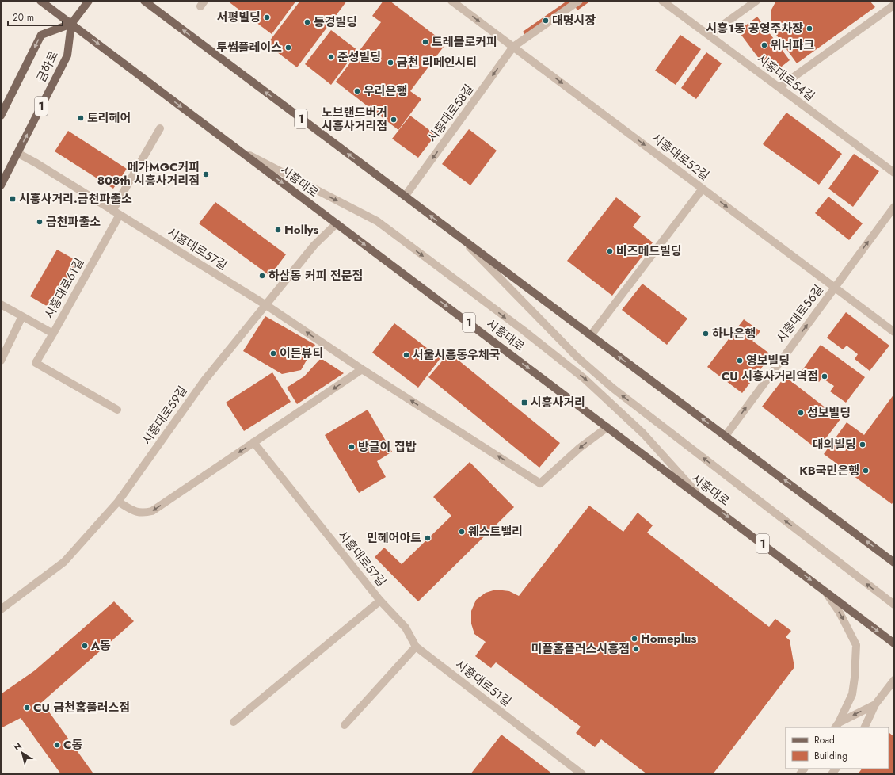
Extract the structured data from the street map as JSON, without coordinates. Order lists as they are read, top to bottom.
{
  "streets": {
    "main road": ["금하로", "1", "시흥대로"],
    "street": [
      "시흥대로54길",
      "시흥대로58길",
      "시흥대로52길",
      "시흥대로57길",
      "시흥대로61길",
      "시흥대로56길",
      "시흥대로59길",
      "시흥대로51길"
    ]
  },
  "crossings": [
    ["금하로", "시흥대로"],
    ["금하로", "시흥대로57길"],
    ["1", "시흥대로58길"],
    ["1", "시흥대로56길"],
    ["시흥대로58길", "시흥대로52길"],
    ["시흥대로52길", "시흥대로56길"],
    ["시흥대로", "시흥대로57길"],
    ["시흥대로", "시흥대로59길"],
    ["시흥대로57길", "시흥대로61길"],
    ["시흥대로57길", "시흥대로59길"],
    ["시흥대로57길", "시흥대로51길"]
  ],
  "one_way": ["시흥대로58길", "시흥대로52길", "시흥대로56길"],
  "places": {
    "other": [
      "서평빌딩",
      "대명시장",
      "동경빌딩",
      "시흥1동 공영주차장",
      "트레몰로커피",
      "위너파크",
      "투썸플레이스",
      "준성빌딩",
      "금천 리메인시티",
      "우리은행",
      "토리헤어",
      "노브랜드버거 시흥사거리점",
      "메가MGC커피 808th 시흥사거리점",
      "금천파출소",
      "Hollys",
      "비즈메드빌딩",
      "하삼동 커피 전문점",
      "하나은행",
      "이든뷰티",
      "서울시흥동우체국",
      "영보빌딩",
      "CU 시흥사거리역점",
      "성보빌딩",
      "대의빌딩",
      "방글이 집밥",
      "KB국민은행",
      "웨스트밸리",
      "민헤어아트",
      "Homeplus",
      "A동",
      "미플홈플러스시흥점",
      "CU 금천홈풀러스점",
      "C동"
    ],
    "transit": ["시흥사거리.금천파출소", "시흥사거리"]
  },
  "legend": ["Road", "Building"],
  "scale_bar": "20 m",
  "north": "top left"
}
